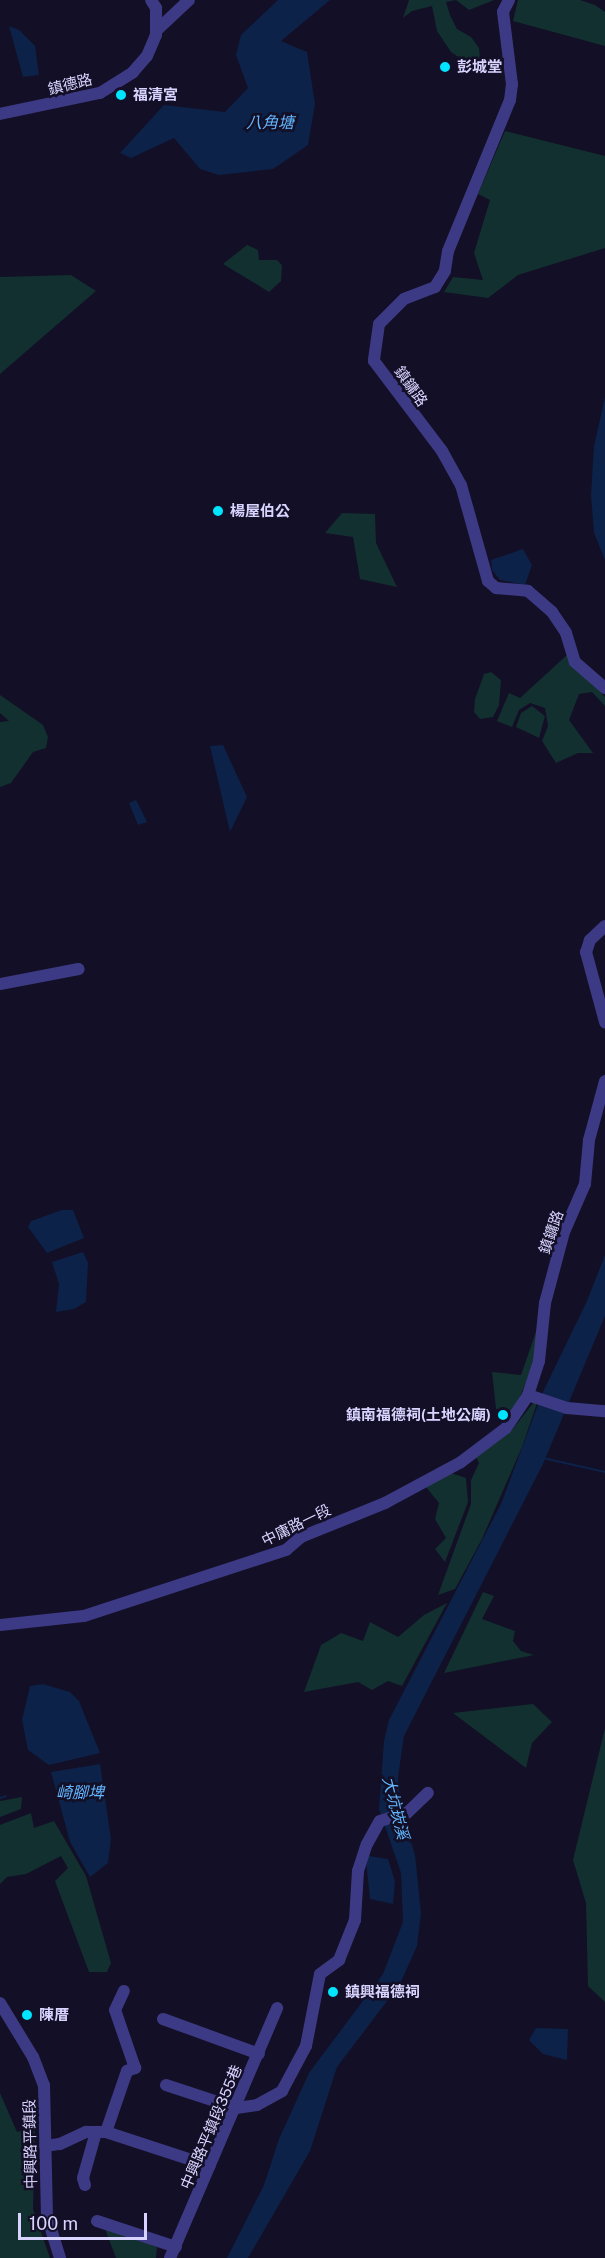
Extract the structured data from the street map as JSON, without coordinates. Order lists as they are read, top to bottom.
{
  "streets": {
    "street": [
      "鎮德路",
      "鎮鏞路",
      "中庸路一段",
      "中興路平鎮段355巷",
      "中興路平鎮段"
    ]
  },
  "crossings": [
    ["鎮鏞路", "中庸路一段"]
  ],
  "water": ["八角塘", "崎腳埤", "大坑崁溪"],
  "places": [
    "彭城堂",
    "福清宮",
    "楊屋伯公",
    "鎮南福德祠(土地公廟)",
    "鎮興福德祠",
    "陳厝"
  ],
  "scale_bar": "100 m"
}
